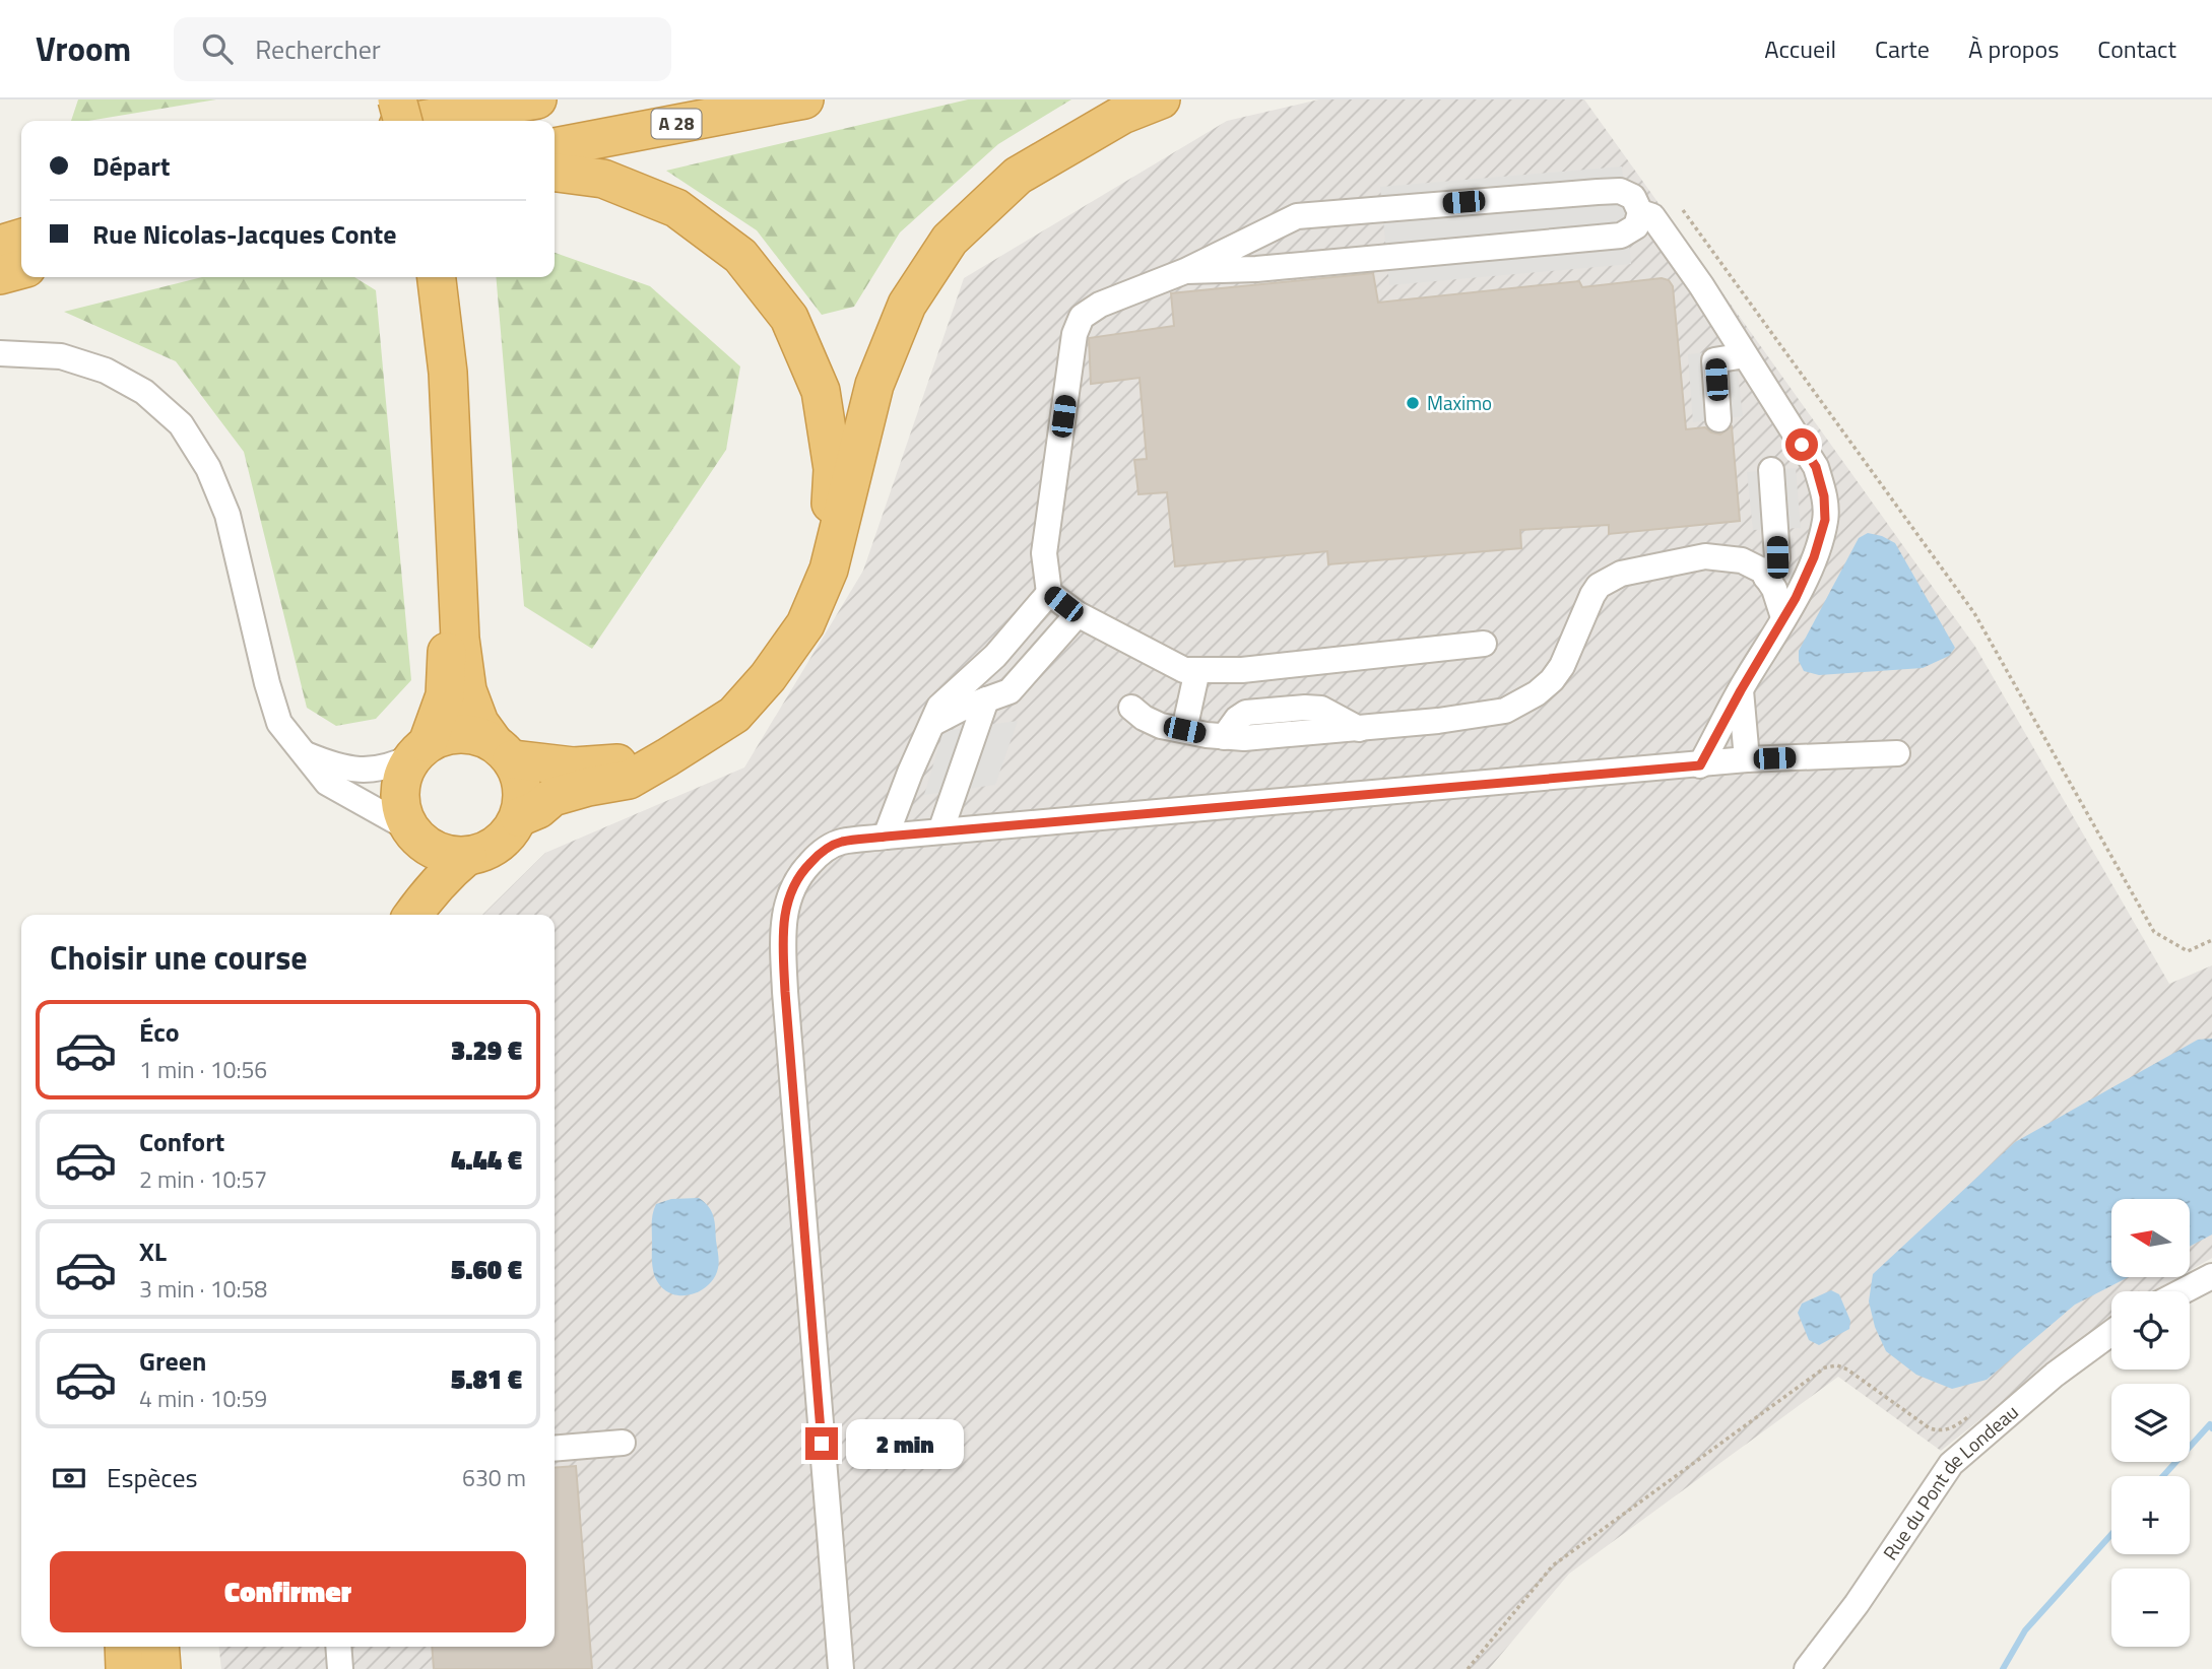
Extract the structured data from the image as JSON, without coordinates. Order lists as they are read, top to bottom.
{
  "streets": {
    "highway": ["A 28"],
    "street": ["Rue du Pont de Londeau"]
  },
  "places": ["Maximo"],
  "north": "left",
  "page": {
    "header": "Vroom",
    "search": "Rechercher",
    "nav": [
      "Accueil",
      "Carte",
      "À propos",
      "Contact"
    ],
    "banner": ["Départ", "Rue Nicolas-Jacques Conte"],
    "heading": "Choisir une course",
    "list": [
      {
        "name": "Éco",
        "note": "1 min · 10:56",
        "value": "3.29 €"
      },
      {
        "name": "Confort",
        "note": "2 min · 10:57",
        "value": "4.44 €"
      },
      {
        "name": "XL",
        "note": "3 min · 10:58",
        "value": "5.60 €"
      },
      {
        "name": "Green",
        "note": "4 min · 10:59",
        "value": "5.81 €"
      }
    ],
    "map_buttons": ["+", "−"],
    "bubble": "2 min",
    "pay": ["Espèces", "630 m"],
    "buttons": "Confirmer"
  }
}
